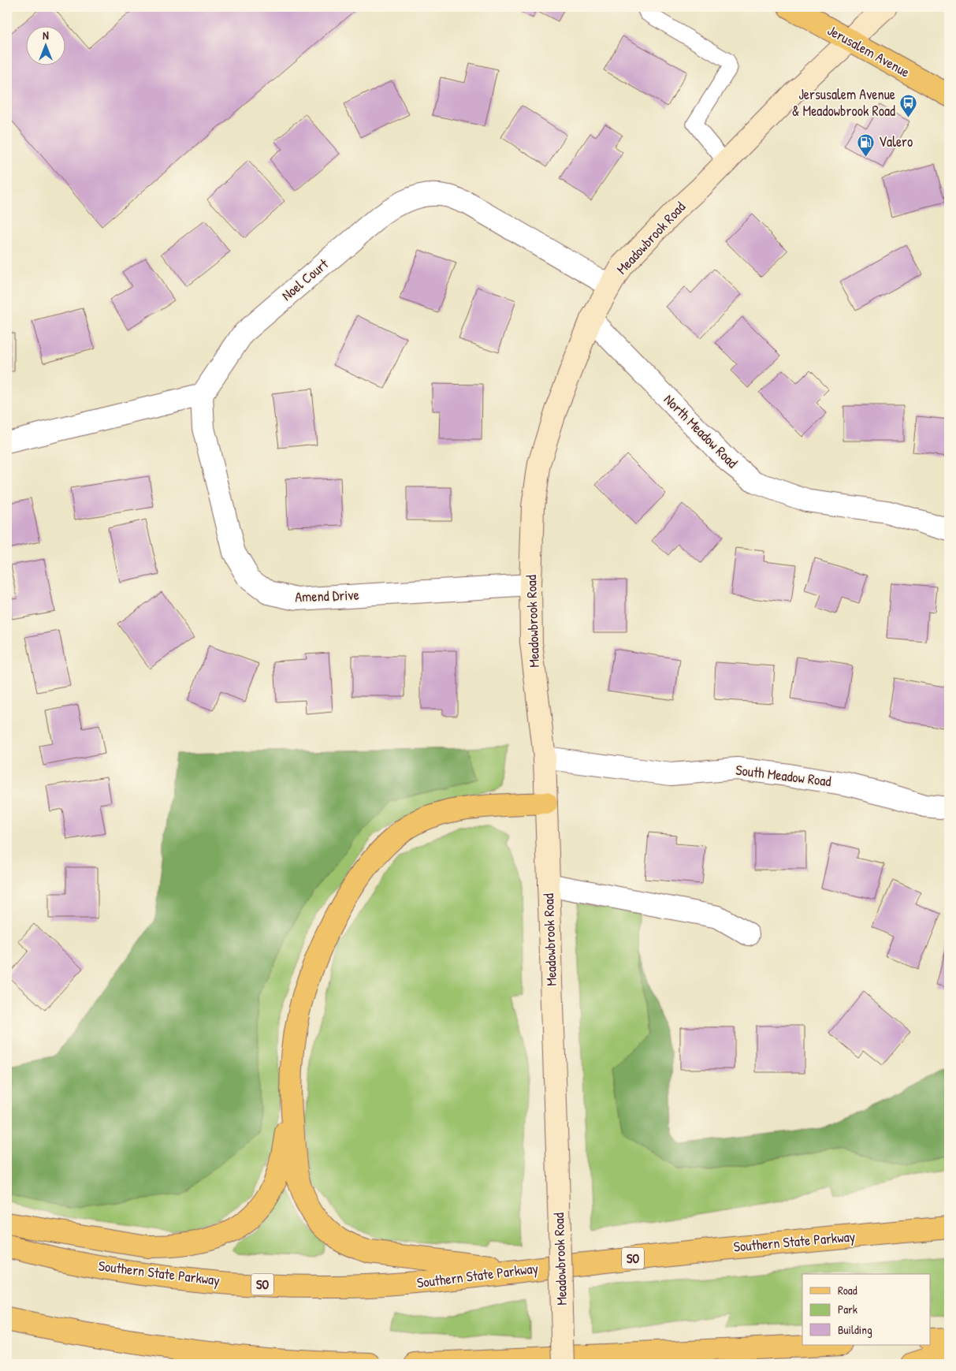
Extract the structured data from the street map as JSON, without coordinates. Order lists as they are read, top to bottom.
{
  "streets": {
    "main road": ["Jerusalem Avenue", "Southern State Parkway", "SO"],
    "street": [
      "Meadowbrook Road",
      "Noel Court",
      "North Meadow Road",
      "Amend Drive",
      "South Meadow Road"
    ]
  },
  "crossings": [
    ["Jerusalem Avenue", "Meadowbrook Road"],
    ["Meadowbrook Road", "Noel Court"],
    ["Meadowbrook Road", "North Meadow Road"],
    ["Meadowbrook Road", "Amend Drive"],
    ["Meadowbrook Road", "South Meadow Road"],
    ["Noel Court", "Amend Drive"]
  ],
  "places": {
    "bus stop": ["Jersusalem Avenue & Meadowbrook Road"],
    "fuel station": ["Valero"]
  },
  "legend": ["Road", "Park", "Building"],
  "north": "top"
}
